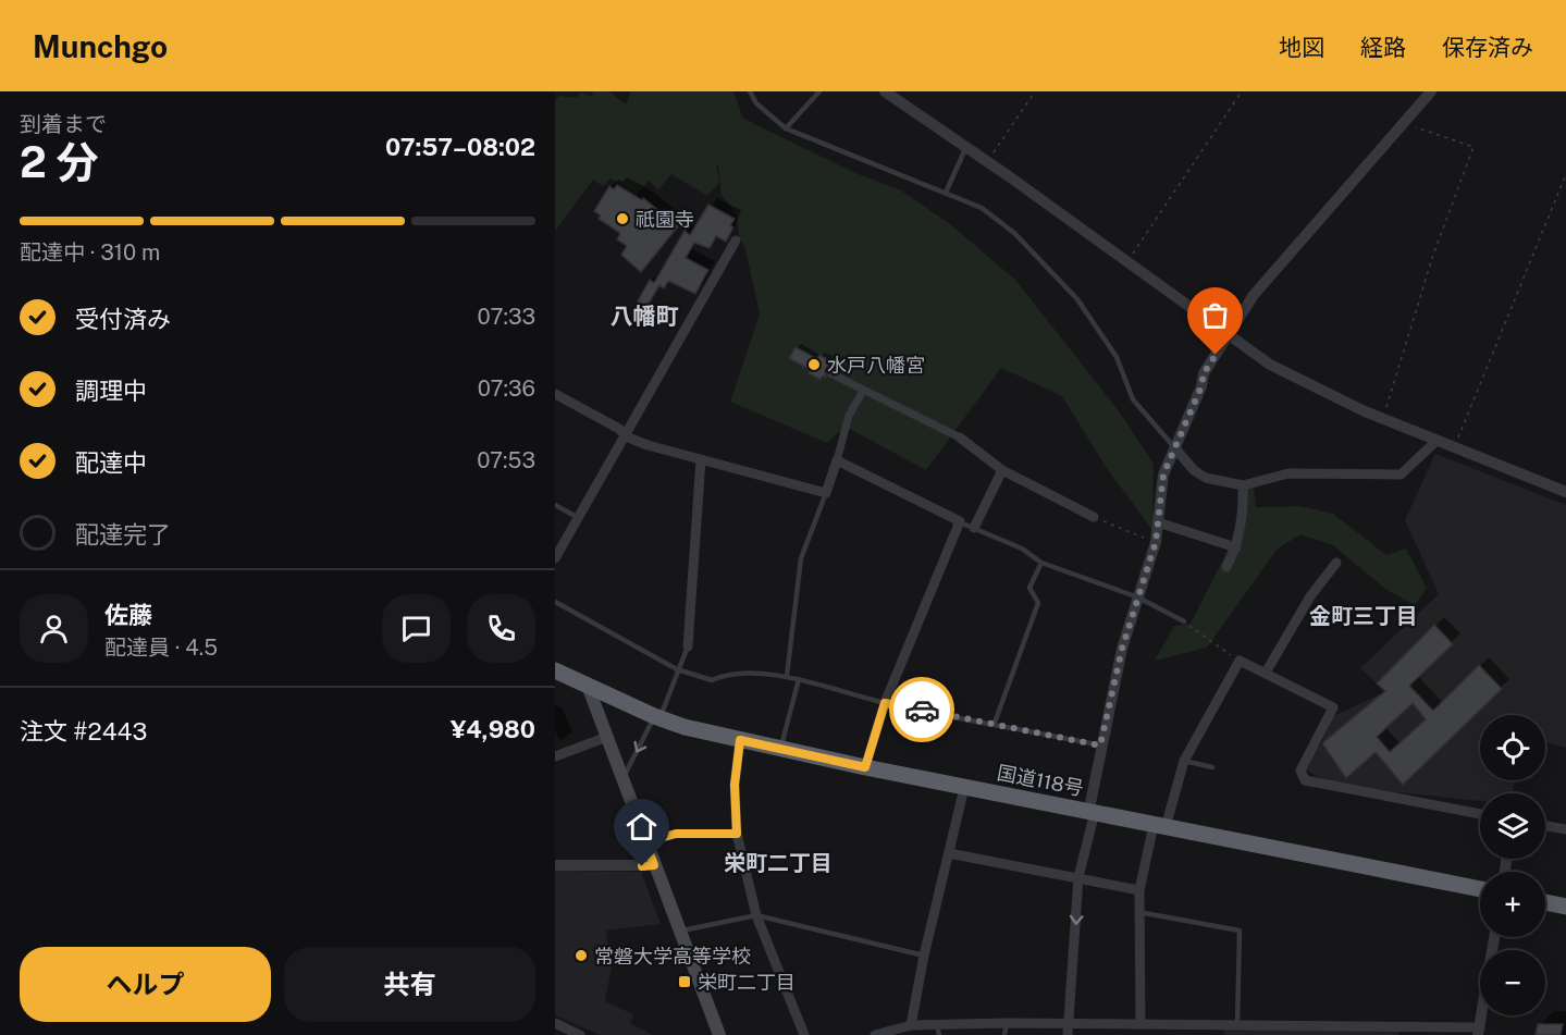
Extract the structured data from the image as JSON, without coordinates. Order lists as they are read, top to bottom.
{
  "streets": {
    "highway": ["国道118号"]
  },
  "districts": ["八幡町", "金町三丁目", "栄町二丁目"],
  "places": {
    "other": ["祇園寺", "水戸八幡宮", "常磐大学高等学校"],
    "transit": ["栄町二丁目"]
  },
  "page": {
    "header": "Munchgo",
    "nav": ["地図", "経路", "保存済み"],
    "heading": ["2 分", "到着まで", "07:57–08:02"],
    "panel": [
      "佐藤",
      "配達員 · 4.5",
      "注文 #2443",
      "¥4,980"
    ],
    "bar": "配達中 · 310 m",
    "list": [
      ["受付済み", "07:33"],
      ["調理中", "07:36"],
      ["配達中", "07:53"],
      "配達完了"
    ],
    "map_buttons": ["+", "−"],
    "buttons": ["ヘルプ", "共有"]
  }
}
